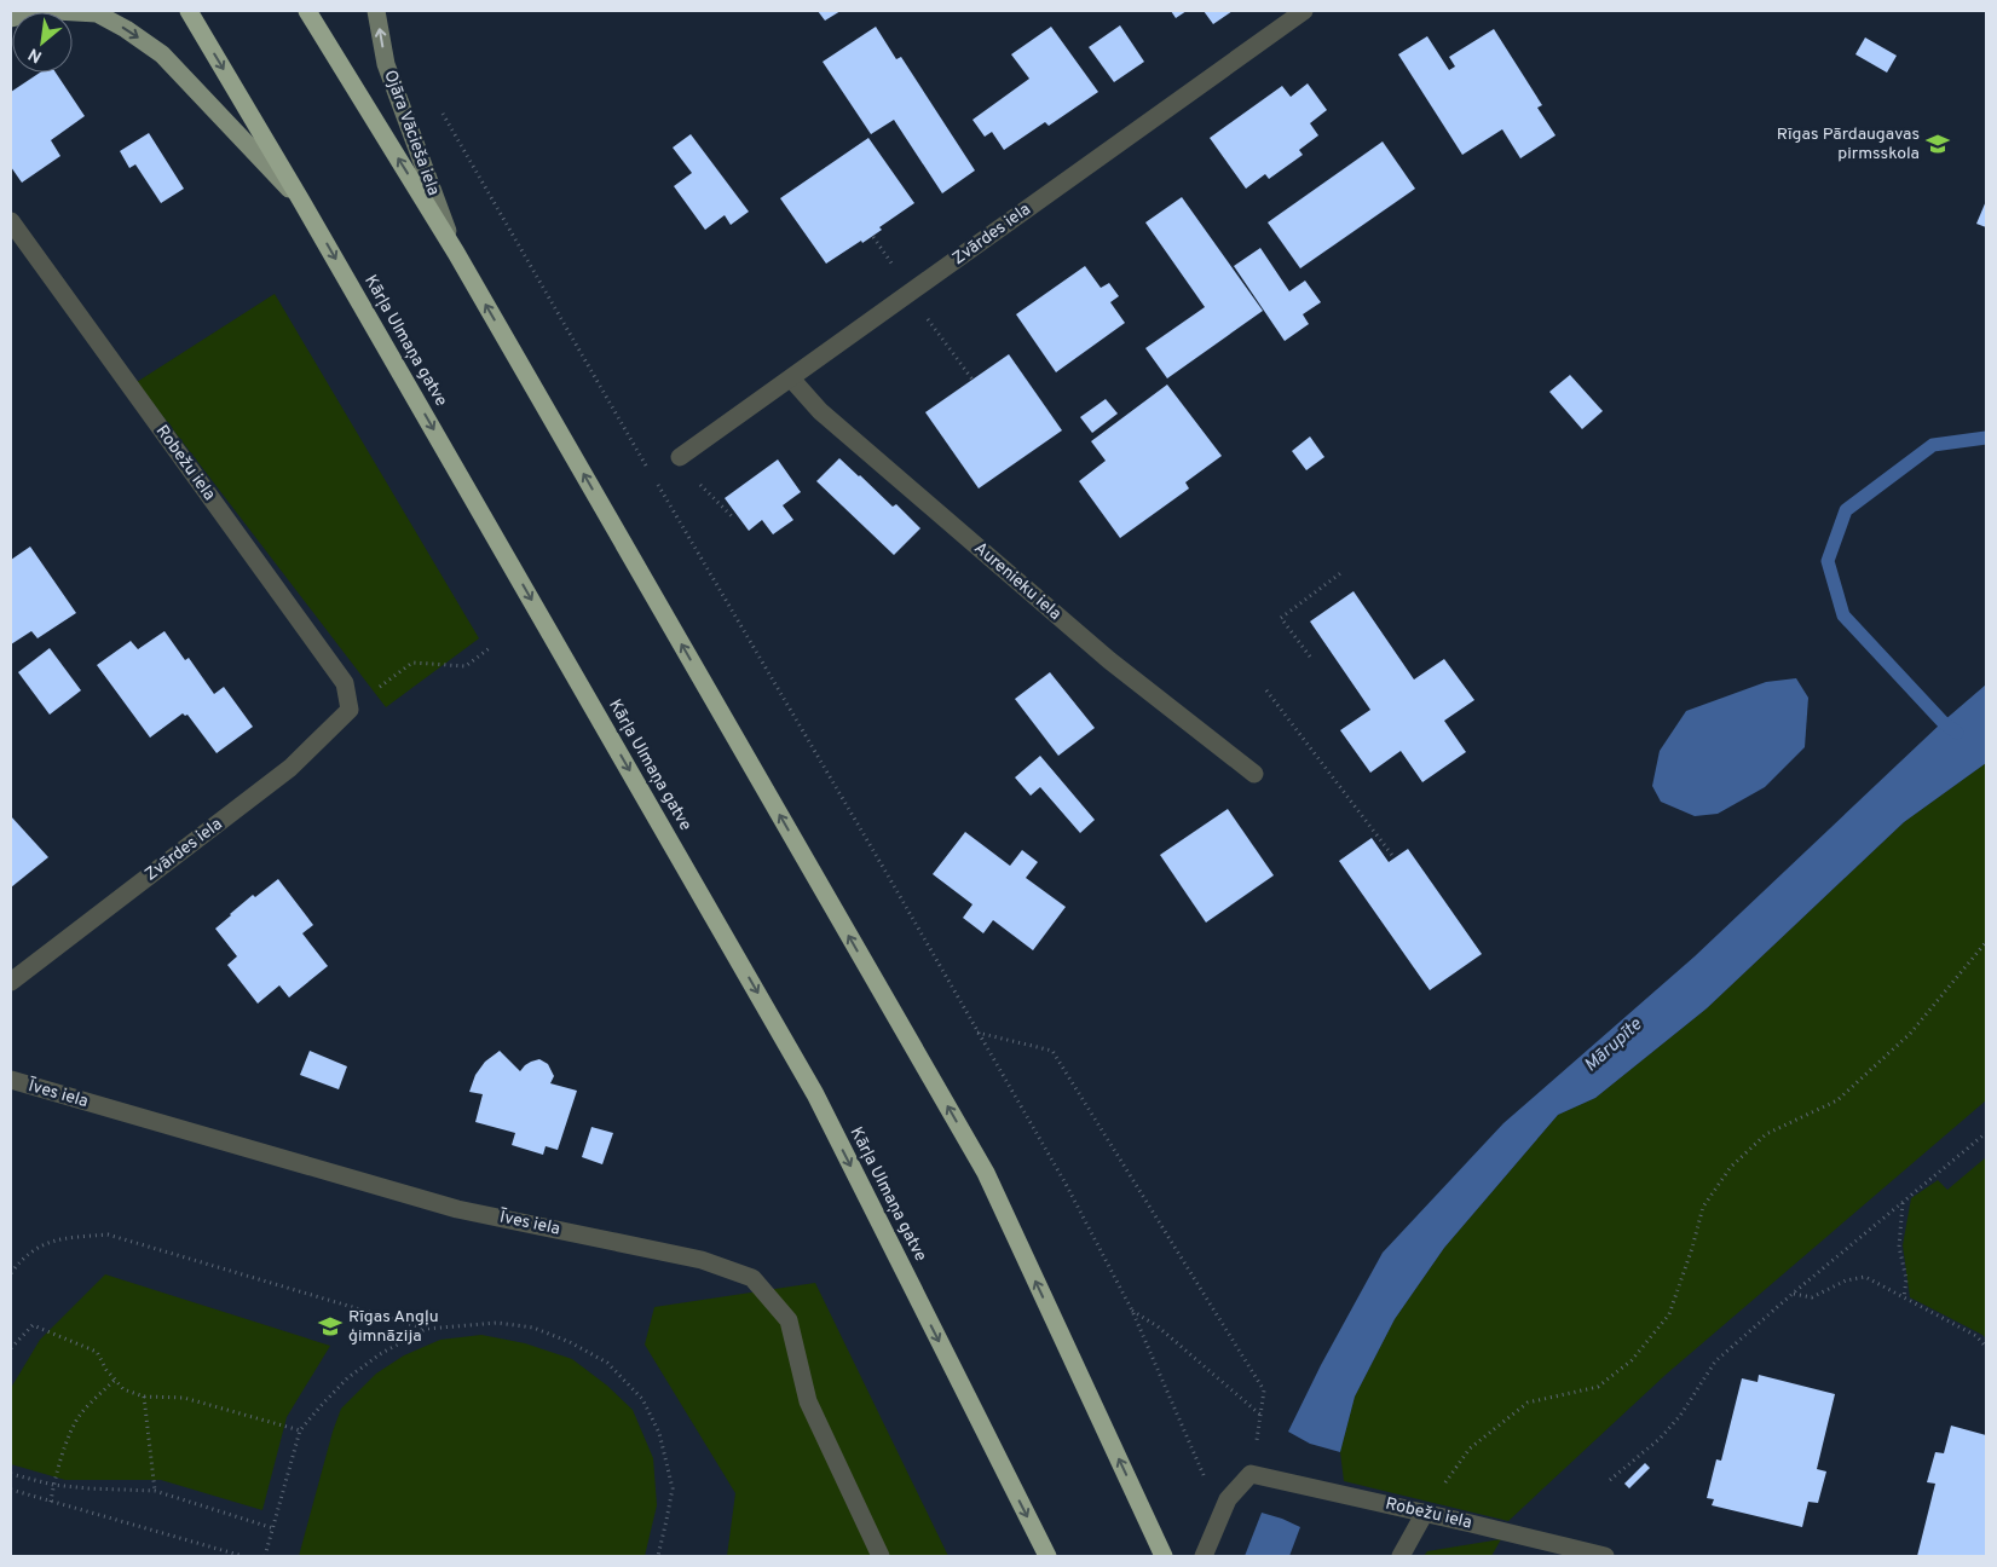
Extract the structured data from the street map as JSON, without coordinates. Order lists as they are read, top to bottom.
{
  "streets": {
    "highway": ["Kārļa Ulmaņa gatve"],
    "main road": ["Ojāra Vācieša iela"],
    "street": [
      "Zvārdes iela",
      "Robežu iela",
      "Aurenieku iela",
      "Īves iela"
    ]
  },
  "crossings": [
    ["Zvārdes iela", "Robežu iela"],
    ["Zvārdes iela", "Aurenieku iela"]
  ],
  "one_way": ["Ojāra Vācieša iela"],
  "water": ["Mārupīte"],
  "places": {
    "school or university": ["Rīgas Pārdaugavas pirmsskola", "Rīgas Angļu ģimnāzija"]
  },
  "north": "bottom left"
}
